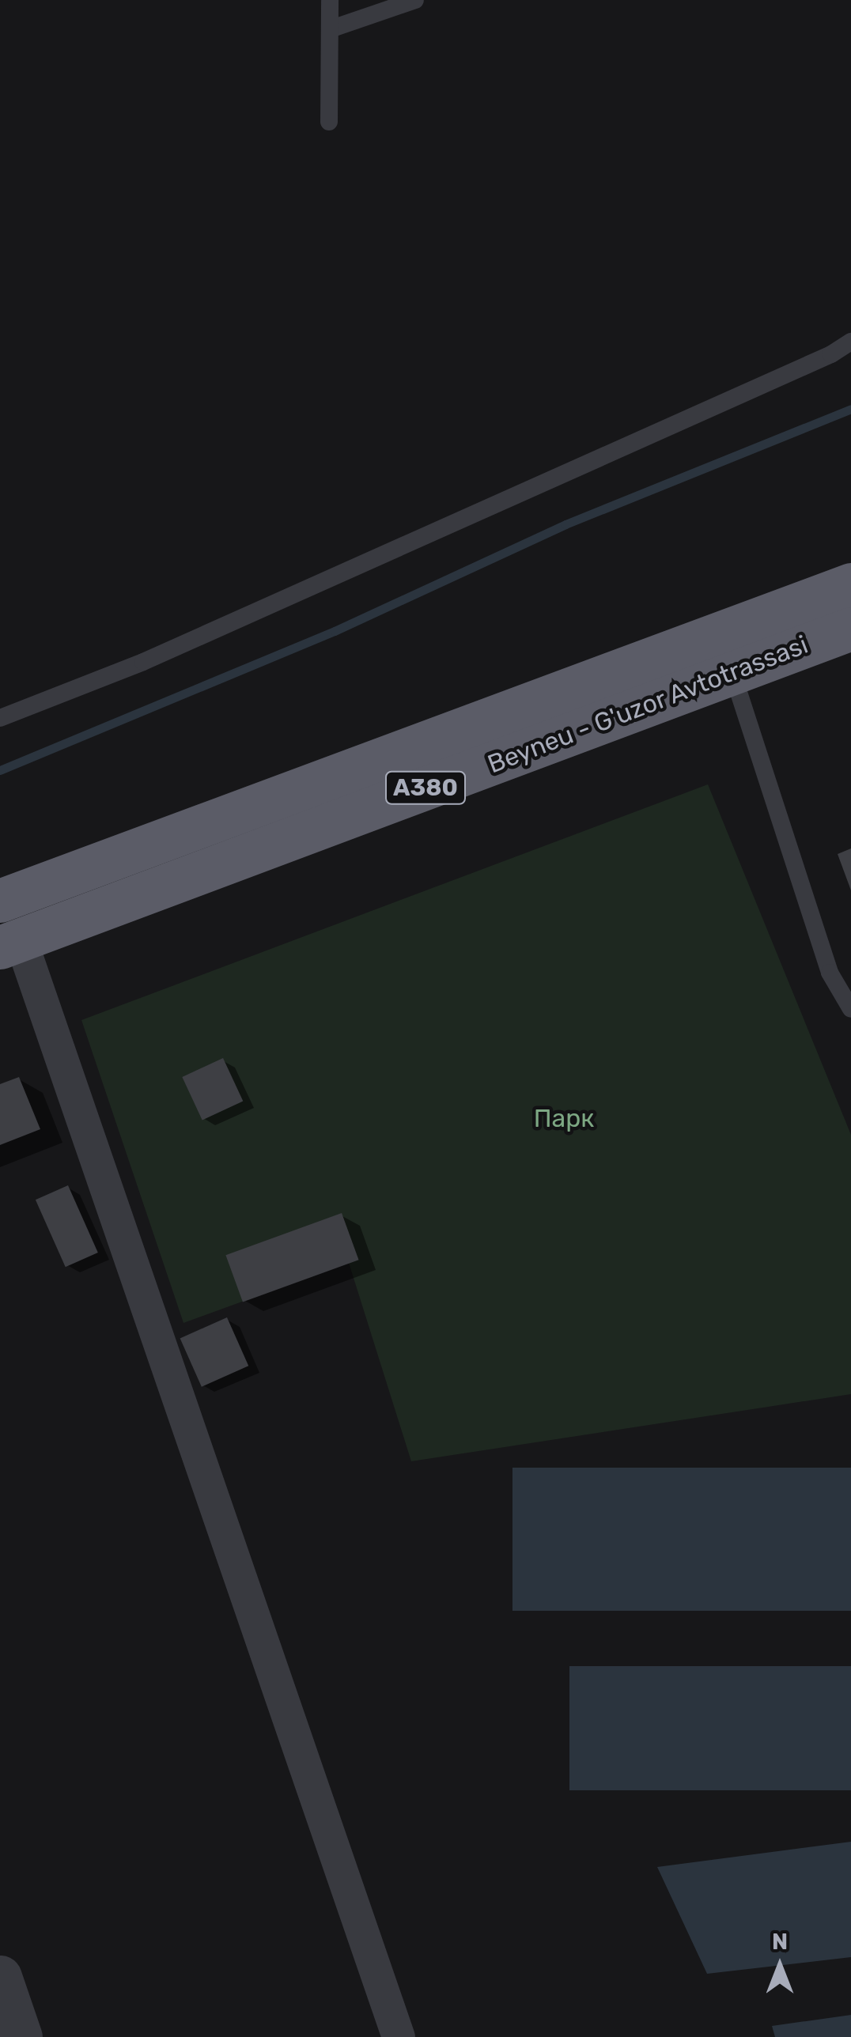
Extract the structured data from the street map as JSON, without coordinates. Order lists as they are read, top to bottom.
{
  "streets": {
    "highway": ["Beyneu - G'uzor Avtotrassasi", "A380"]
  },
  "parks": ["Парк"],
  "north": "top"
}
